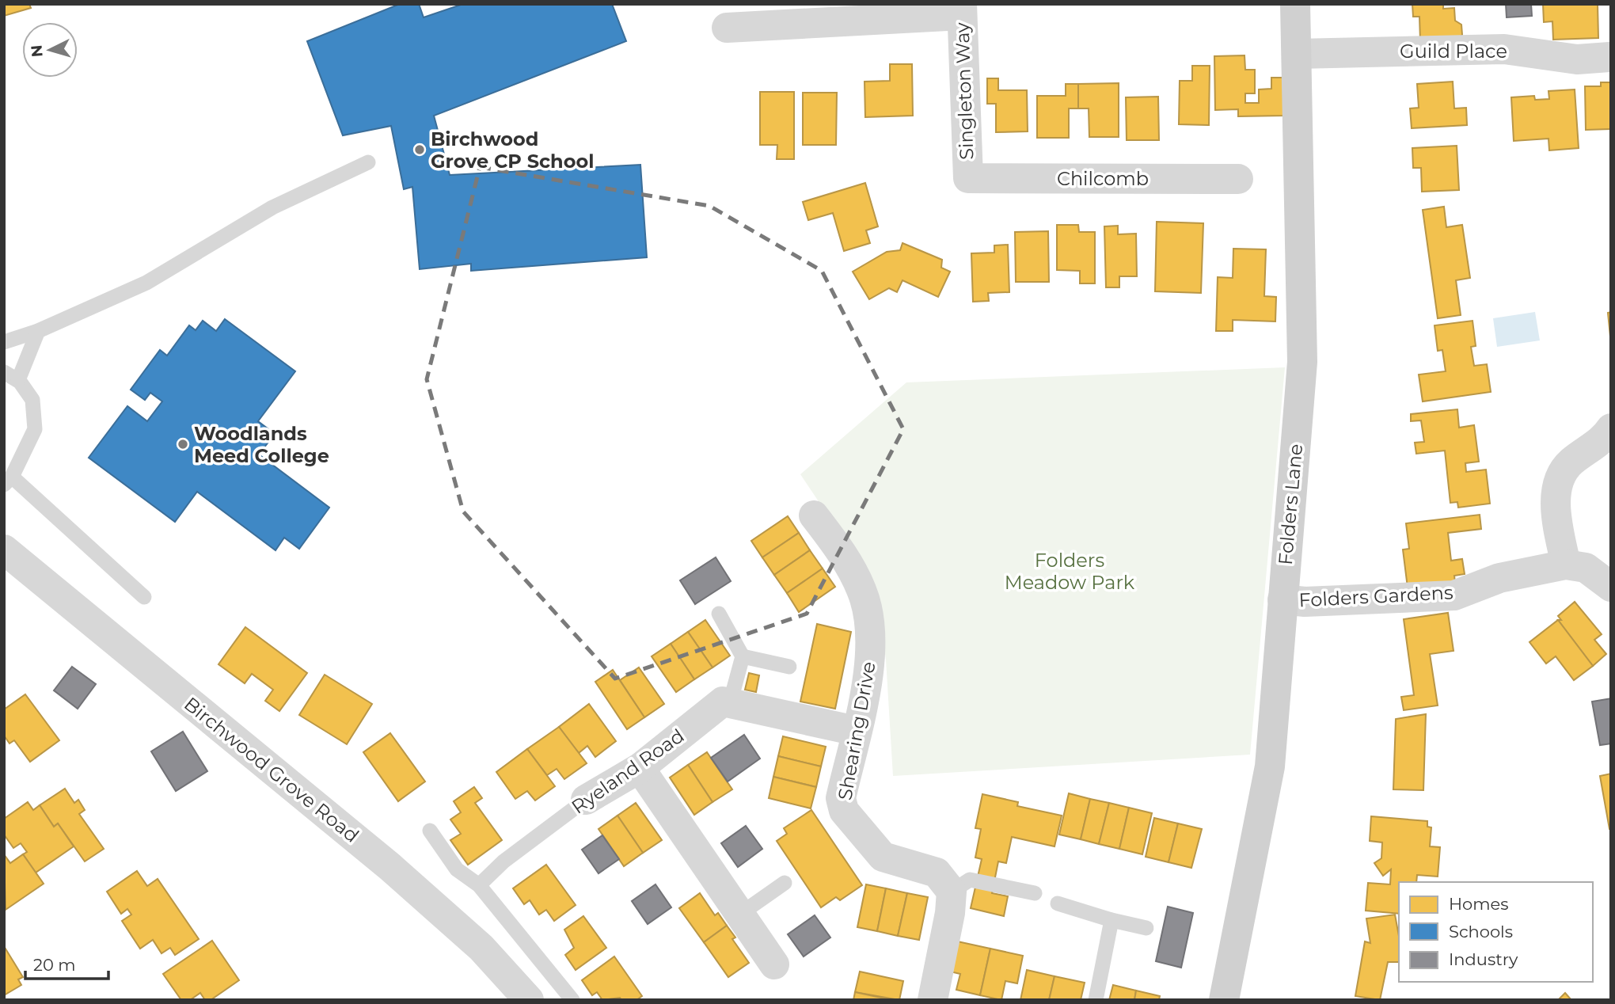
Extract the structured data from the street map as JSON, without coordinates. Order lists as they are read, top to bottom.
{
  "streets": {
    "main road": ["Folders Lane"],
    "street": [
      "Guild Place",
      "Singleton Way",
      "Chilcomb",
      "Folders Gardens",
      "Shearing Drive",
      "Birchwood Grove Road",
      "Ryeland Road"
    ]
  },
  "crossings": [
    ["Guild Place", "Folders Lane"],
    ["Singleton Way", "Chilcomb"],
    ["Folders Lane", "Folders Gardens"]
  ],
  "parks": ["Folders Meadow Park"],
  "places": ["Birchwood Grove CP School", "Woodlands Meed College"],
  "legend": ["Homes", "Schools", "Industry"],
  "scale_bar": "20 m",
  "north": "left"
}
